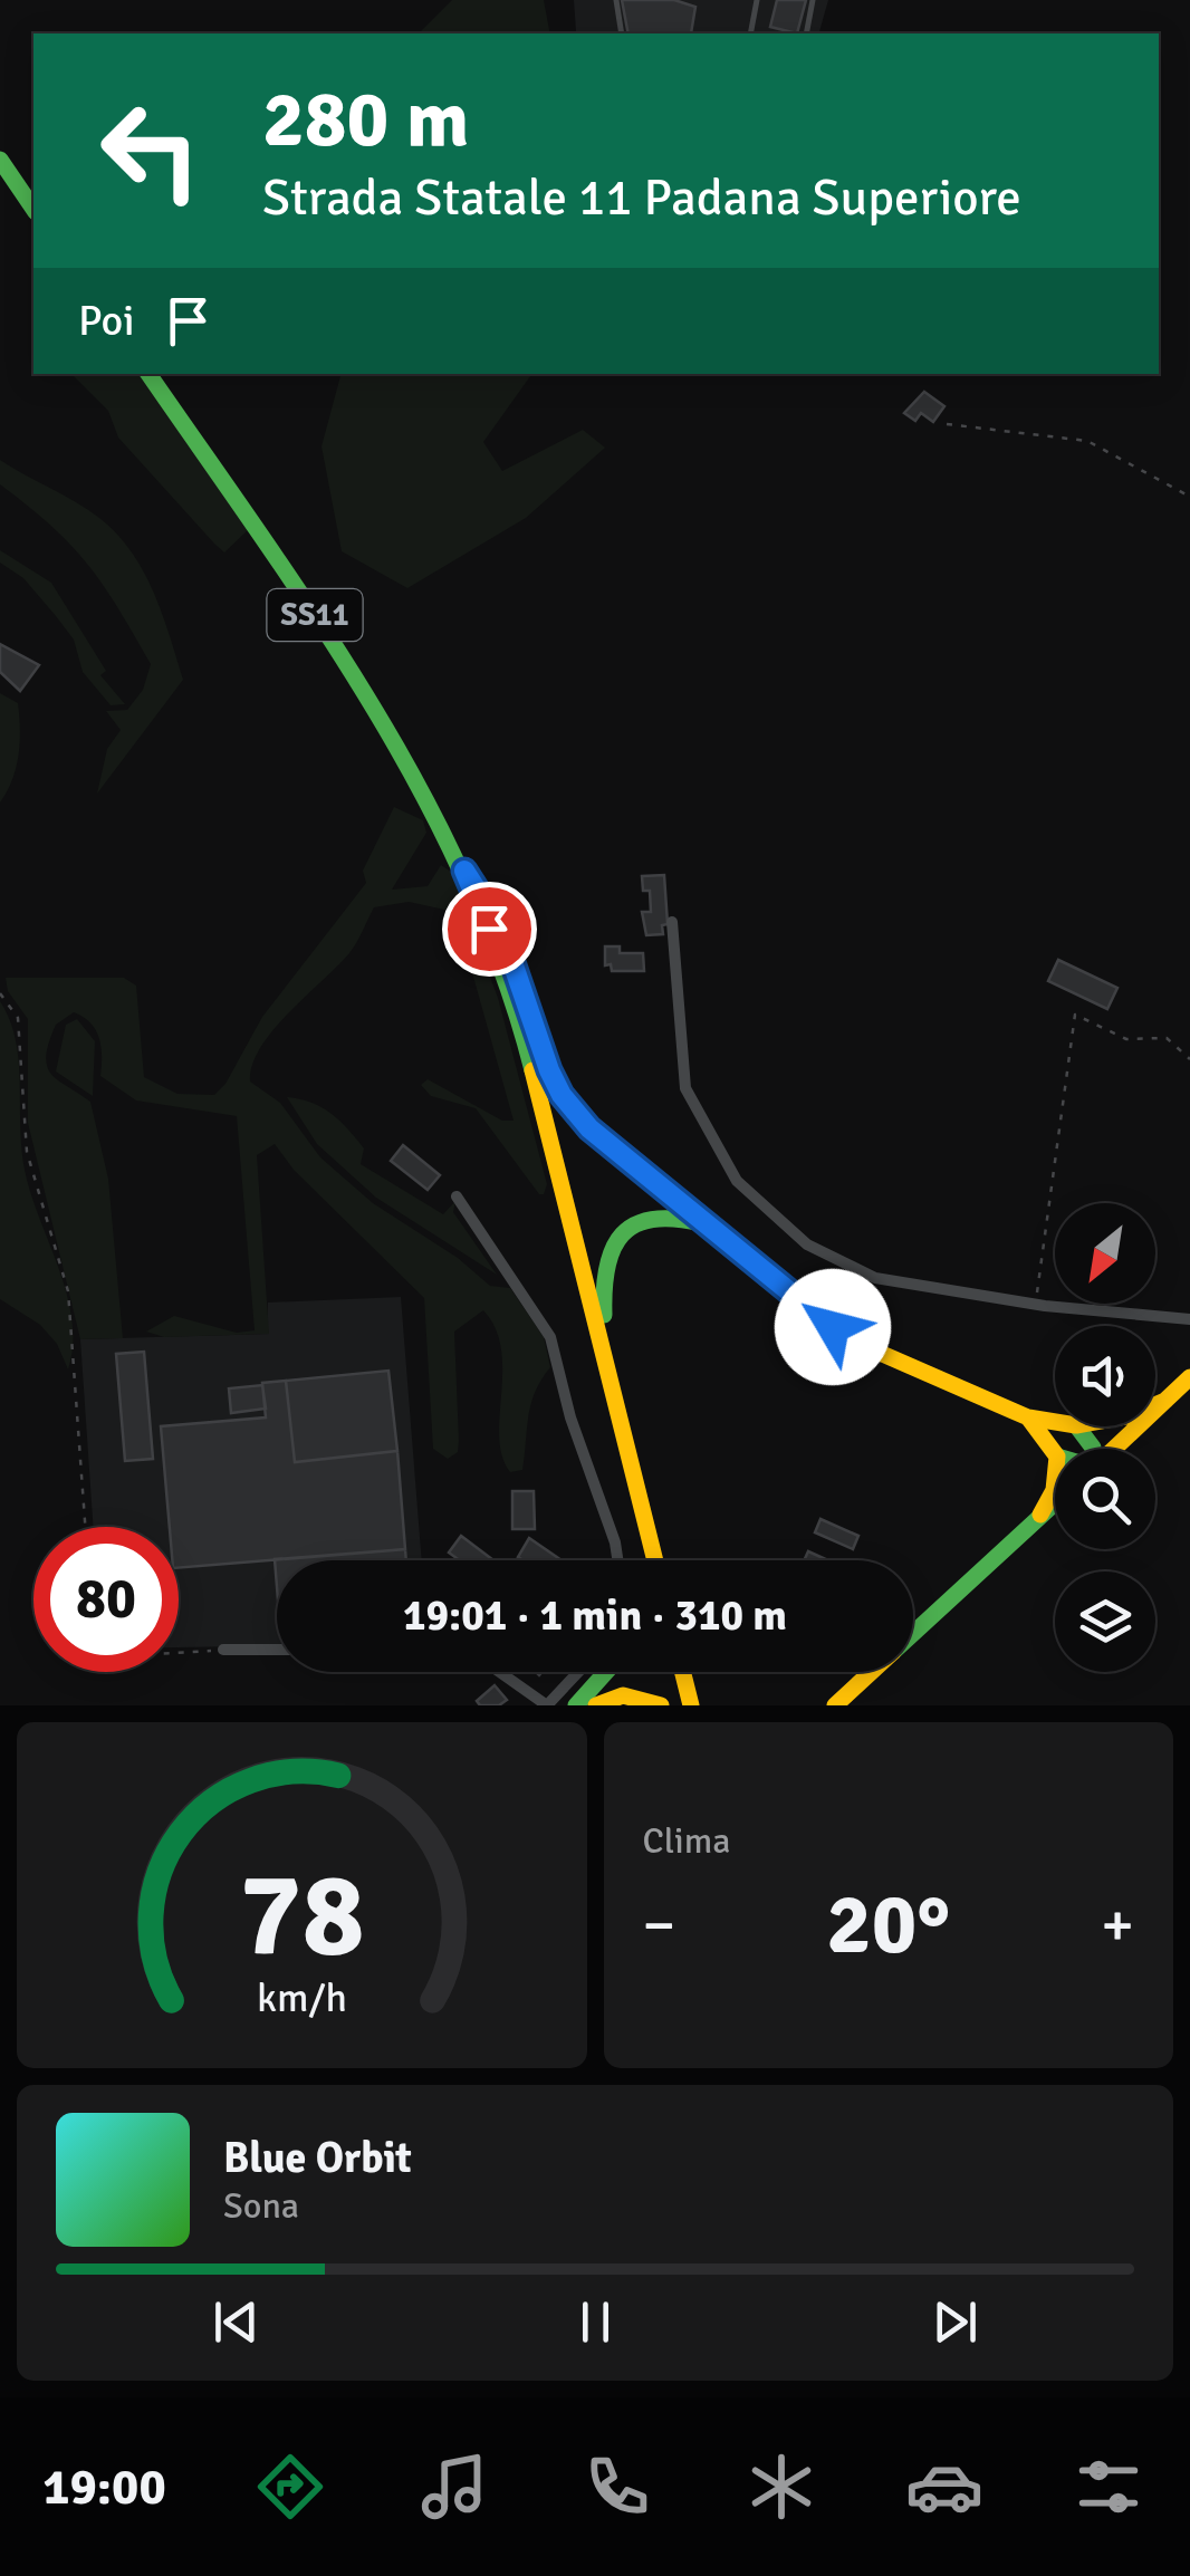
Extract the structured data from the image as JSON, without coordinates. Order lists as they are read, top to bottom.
{
  "streets": {
    "main road": ["SS11"]
  },
  "north": "bottom left",
  "page": {
    "turn": ["280 m", "Strada Statale 11 Padana Superiore"],
    "then": "Poi",
    "limit": "80",
    "trip": "19:01 · 1 min · 310 m",
    "tile": "Clima",
    "heat": ["−", "20°", "+"],
    "song": ["Blue Orbit", "Sona"],
    "tabs": "19:00",
    "gauge": ["78", "km/h"]
  }
}
